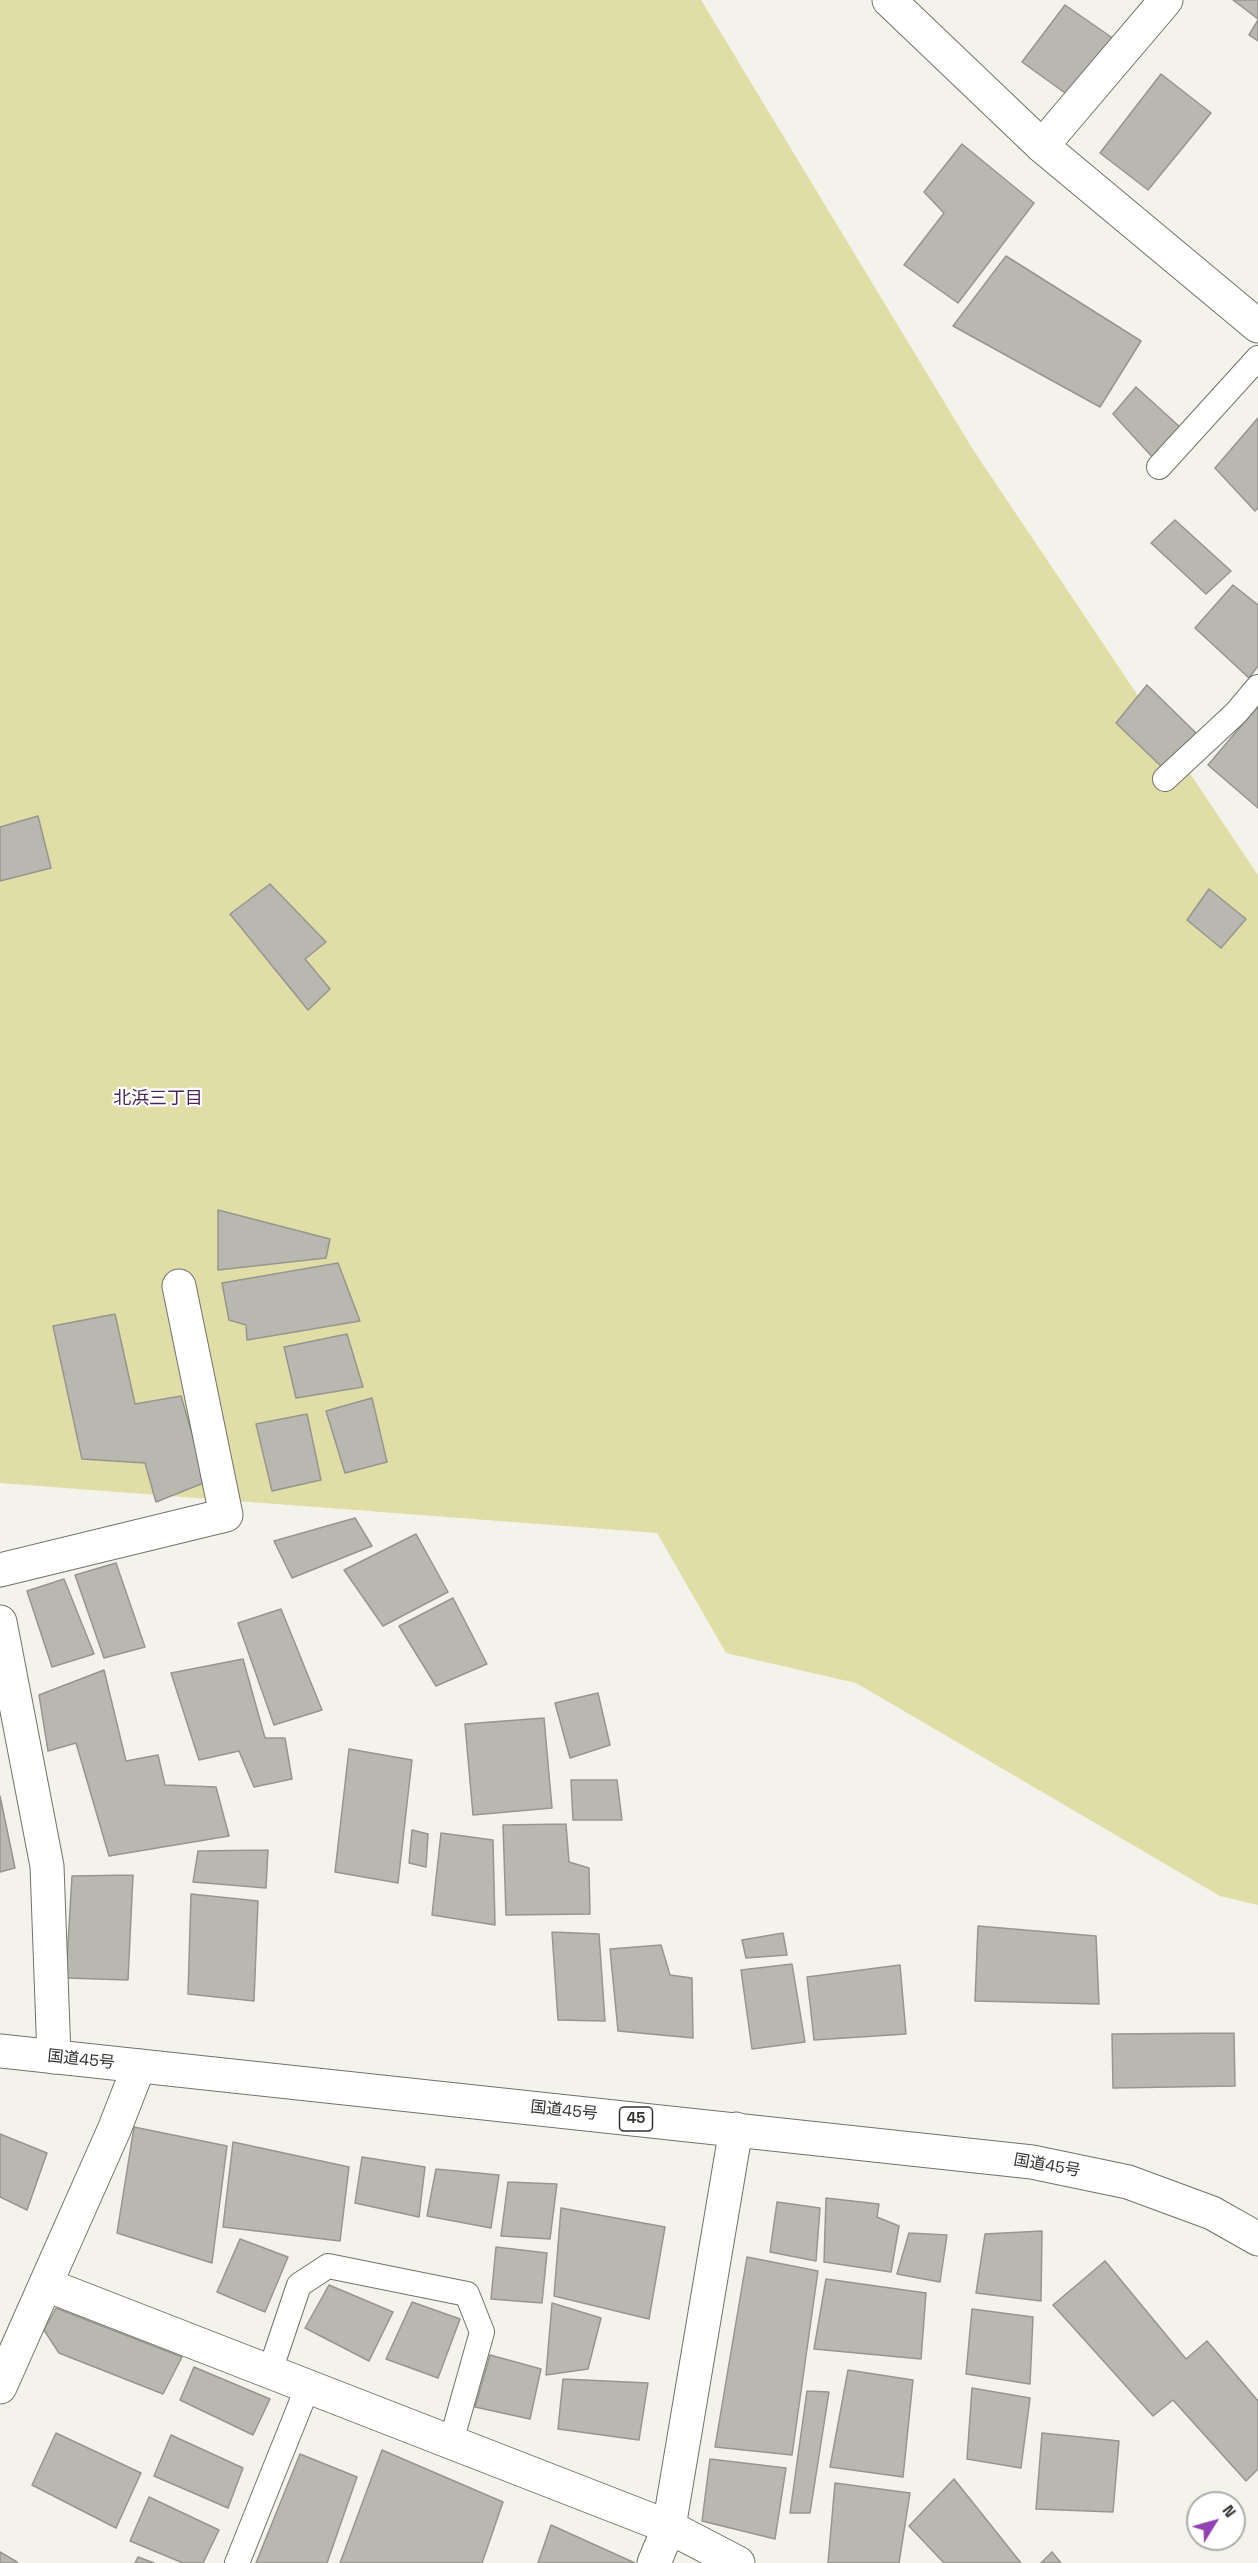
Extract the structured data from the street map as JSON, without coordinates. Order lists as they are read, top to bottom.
{
  "streets": {
    "main road": ["国道45号", "45"]
  },
  "districts": ["北浜三丁目"],
  "north": "top right"
}
